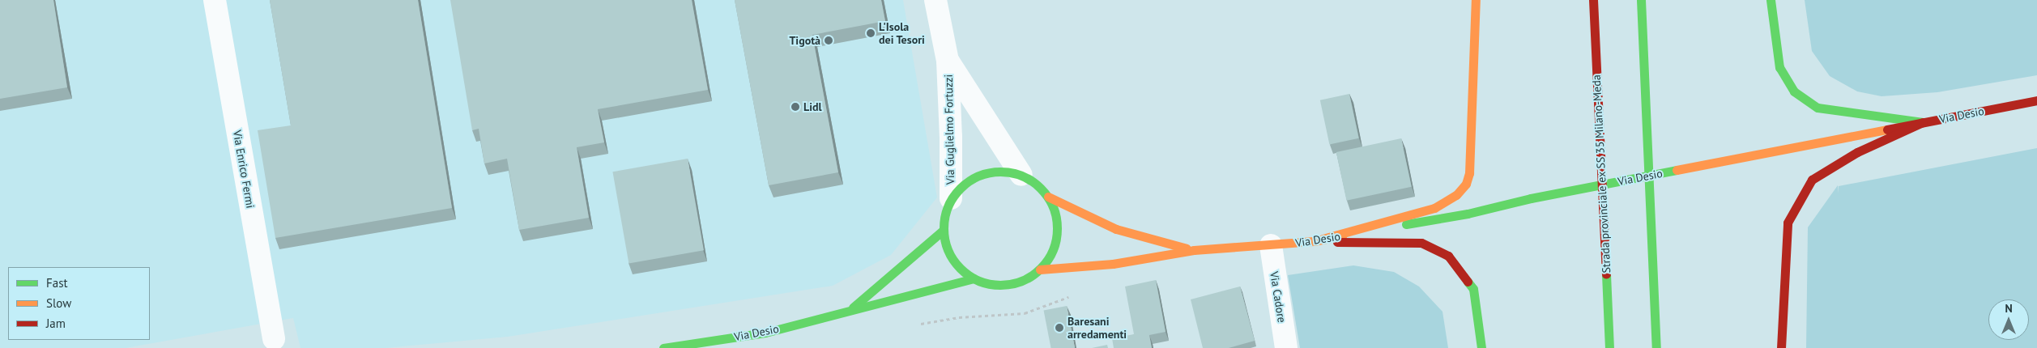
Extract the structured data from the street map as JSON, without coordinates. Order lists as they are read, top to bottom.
{
  "streets": {
    "main road": ["Via Desio", "Strada provinciale ex SS 35 Milano-Meda"],
    "street": ["Via Guglielmo Fortuzzi", "Via Enrico Fermi", "Via Cadore"]
  },
  "crossings": [
    ["Via Desio", "Via Guglielmo Fortuzzi"],
    ["Via Desio", "Via Cadore"]
  ],
  "places": [
    "L'Isola dei Tesori",
    "Tigotà",
    "Lidl",
    "Baresani arredamenti"
  ],
  "legend": ["Fast", "Slow", "Jam"],
  "north": "top"
}
